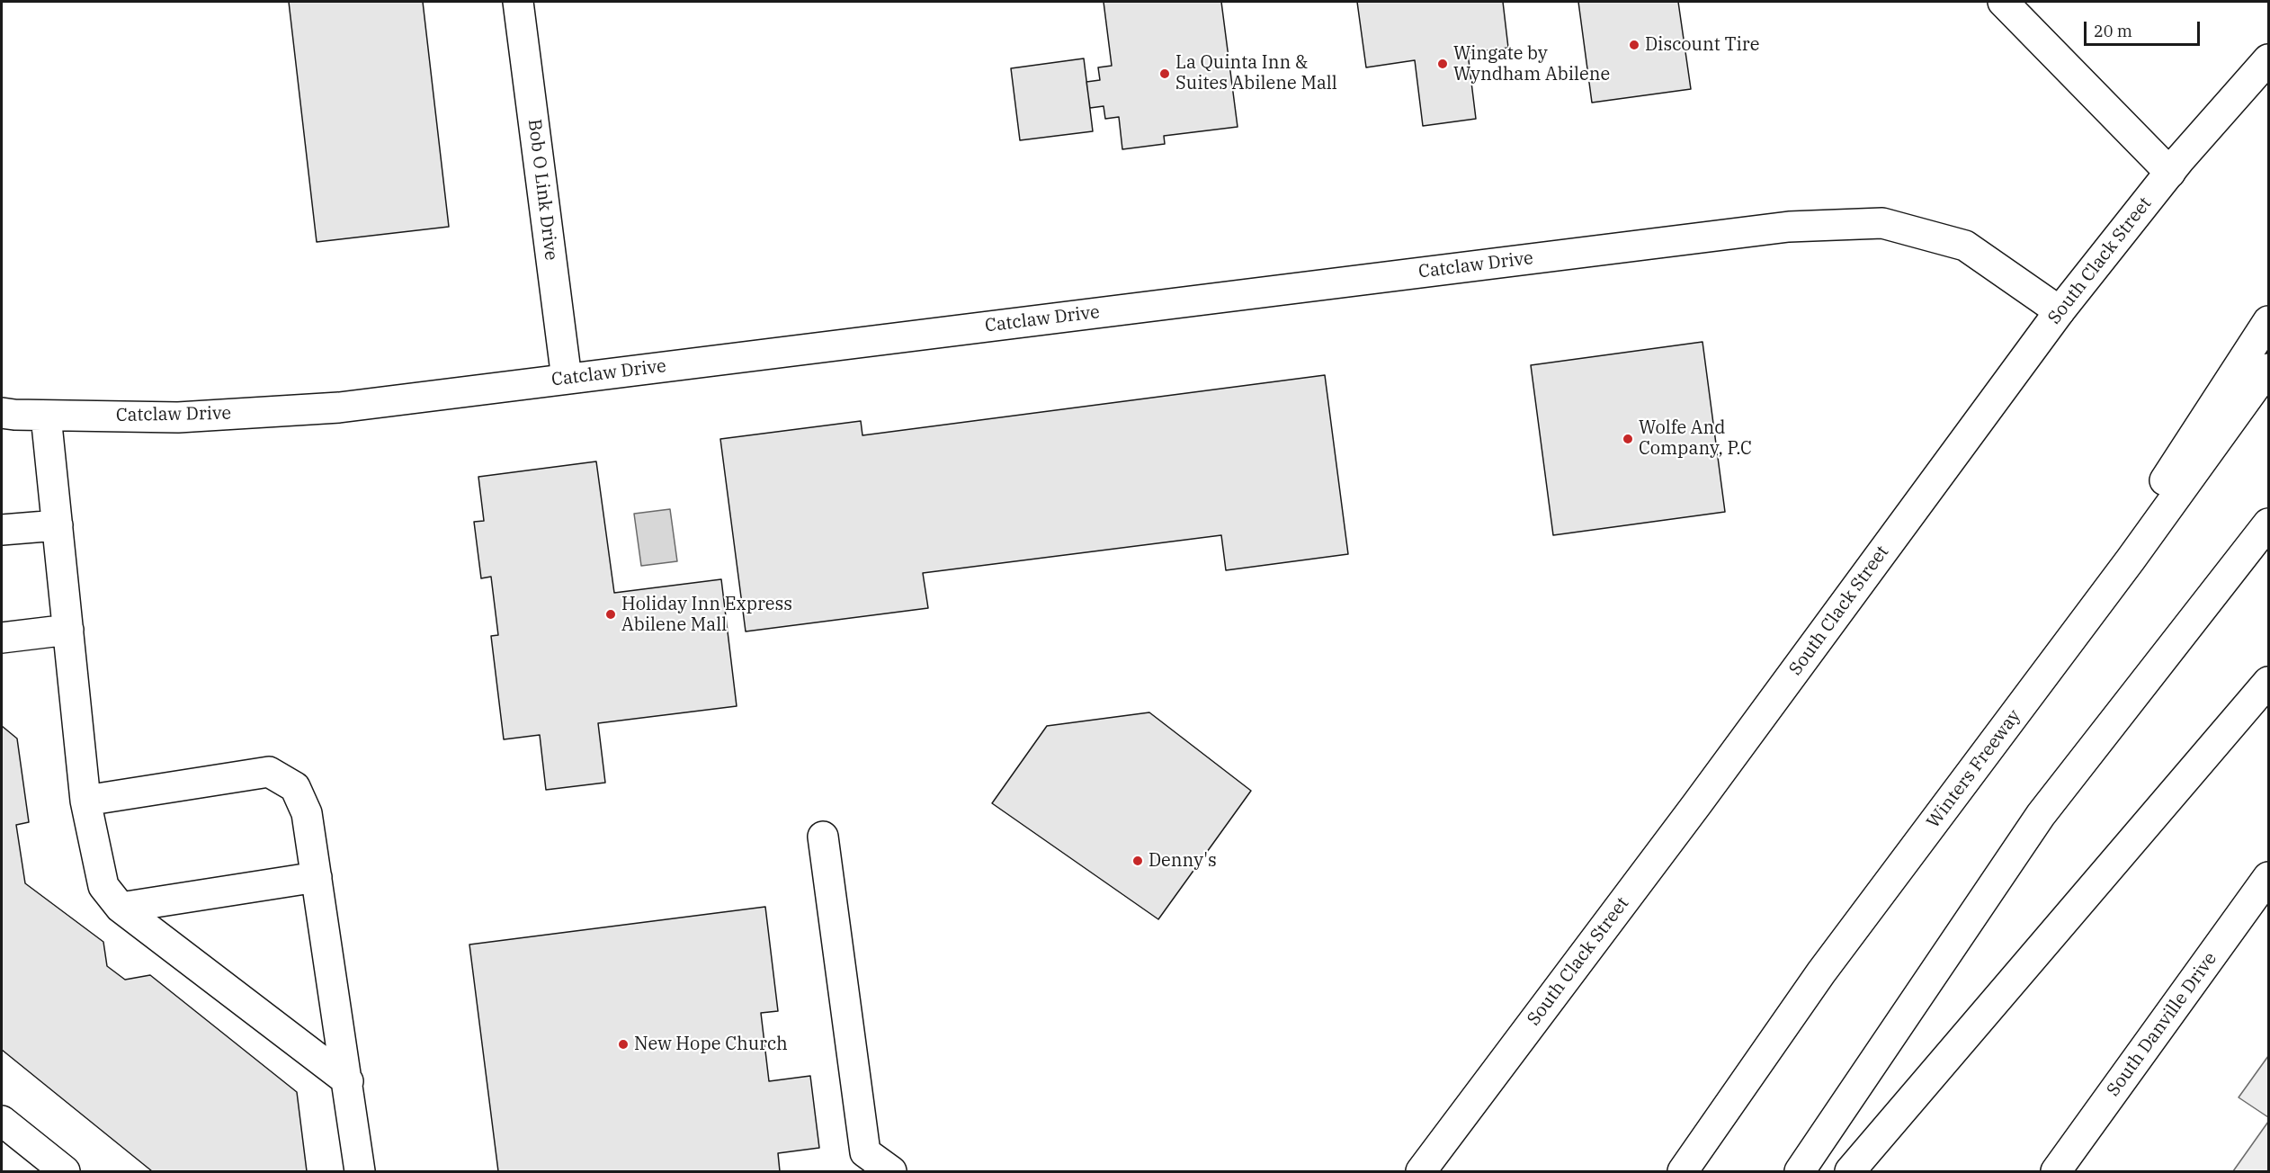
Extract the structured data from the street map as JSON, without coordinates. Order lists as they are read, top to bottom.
{
  "streets": {
    "main road": [
      "Bob O Link Drive",
      "South Clack Street",
      "Catclaw Drive",
      "Winters Freeway",
      "South Danville Drive"
    ]
  },
  "crossings": [
    ["Bob O Link Drive", "Catclaw Drive"],
    ["South Clack Street", "Catclaw Drive"]
  ],
  "places": [
    "Discount Tire",
    "Wingate by Wyndham Abilene",
    "La Quinta Inn & Suites Abilene Mall",
    "Wolfe And Company, P.C",
    "Holiday Inn Express Abilene Mall",
    "Denny's",
    "New Hope Church"
  ],
  "scale_bar": "20 m"
}
